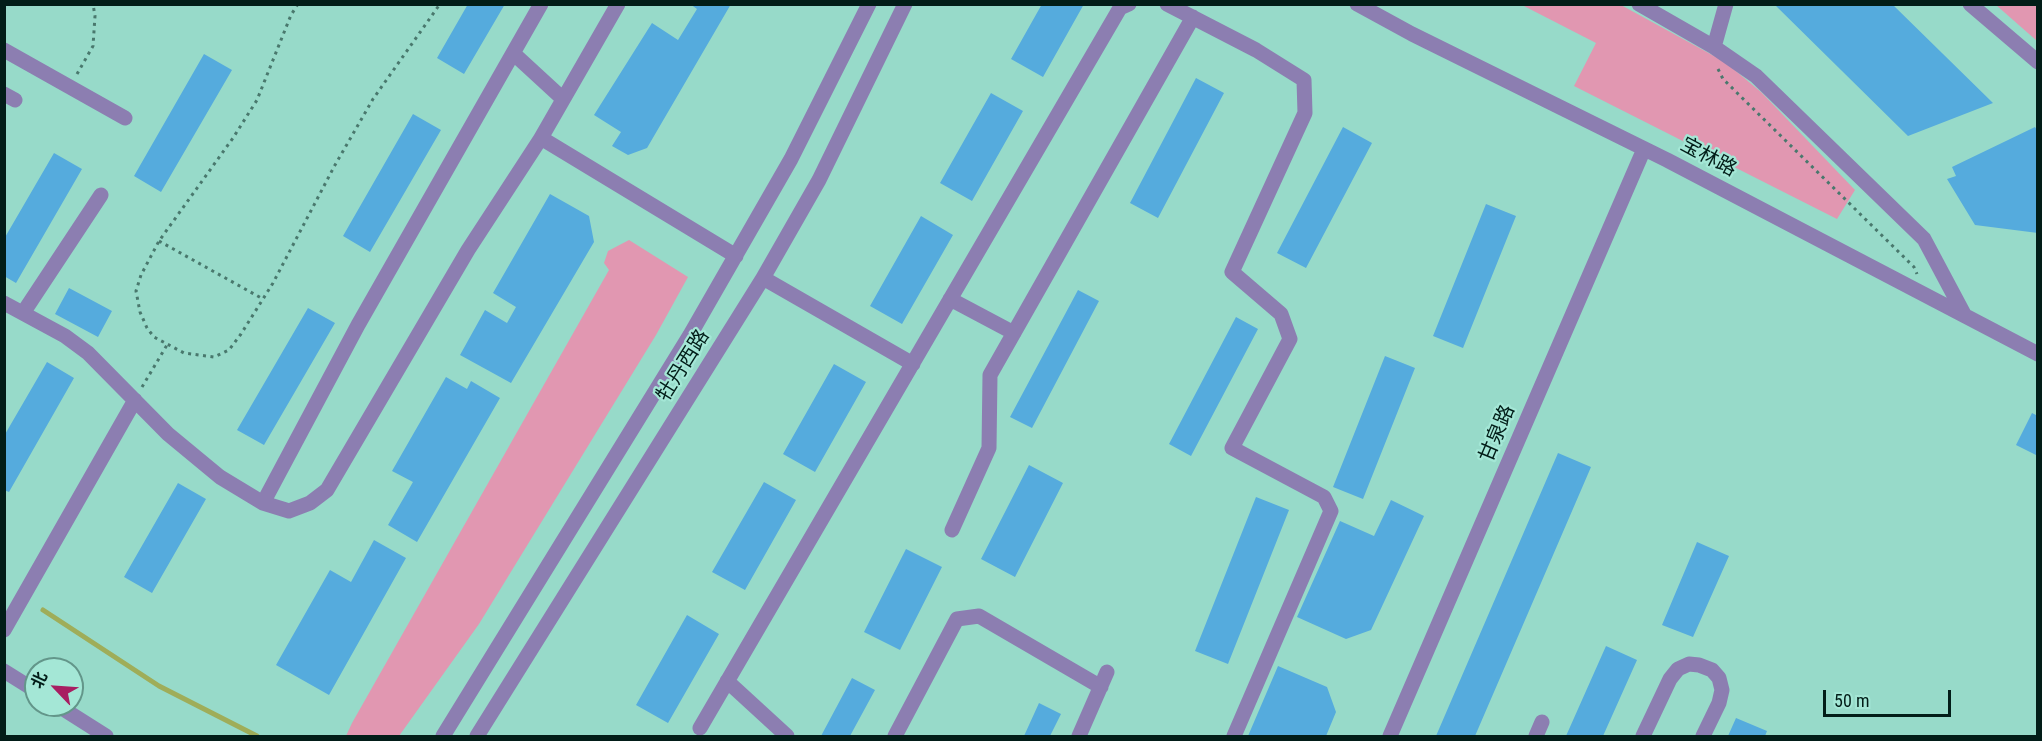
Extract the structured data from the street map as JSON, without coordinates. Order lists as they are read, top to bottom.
{
  "streets": {
    "street": ["宝林路", "牡丹西路", "甘泉路"]
  },
  "crossings": [
    ["宝林路", "甘泉路"]
  ],
  "scale_bar": "50 m",
  "north": "top left"
}
